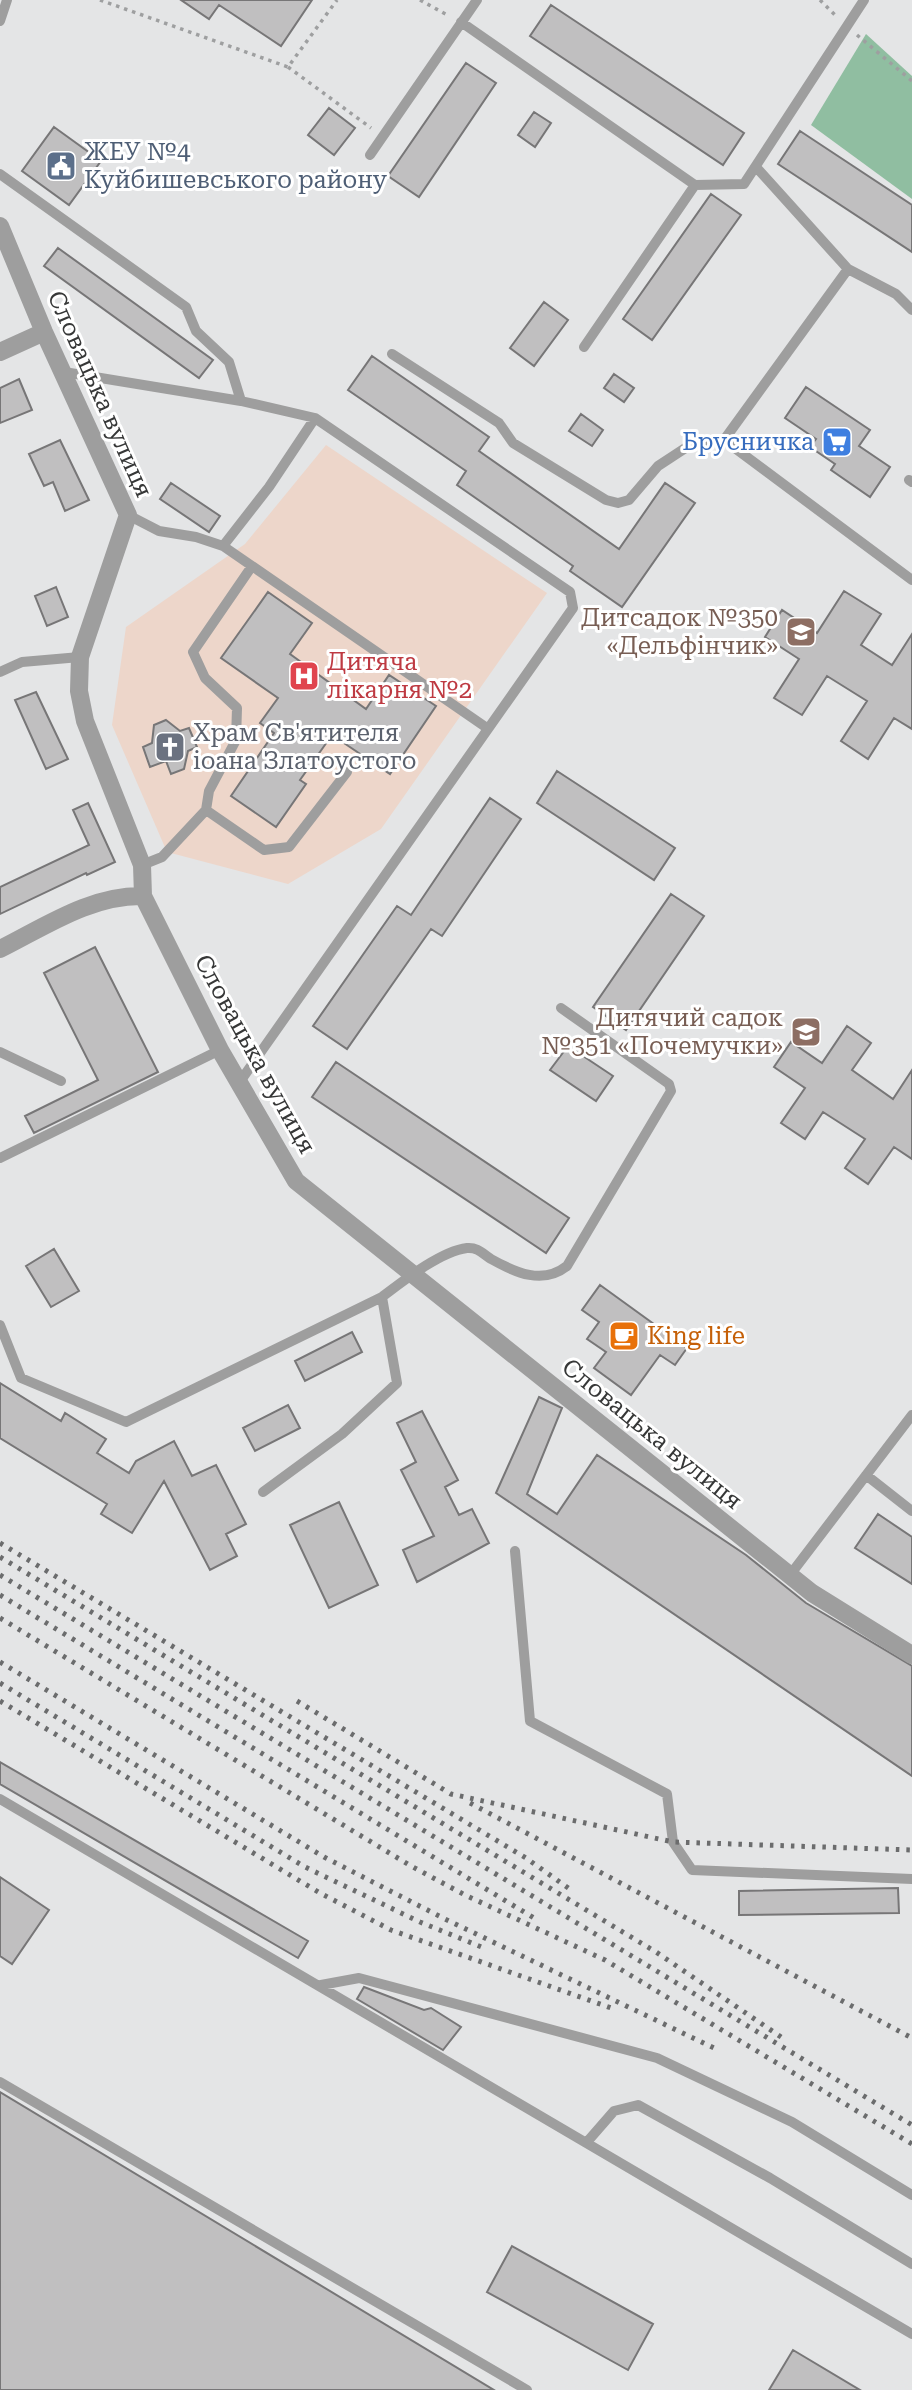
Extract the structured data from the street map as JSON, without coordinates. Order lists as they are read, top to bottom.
{
  "streets": {
    "street": ["Словацька вулиця"]
  },
  "places": {
    "public building": ["ЖЕУ №4 Куйбишевського району"],
    "supermarket": ["Брусничка"],
    "school or university": ["Дитсадок №350 «Дельфінчик»", "Дитячий садок №351 «Почемучки»"],
    "hospital": ["Дитяча лікарня №2"],
    "church": ["Храм Св'ятителя іоана Златоустого"],
    "cafe": ["King life"]
  }
}
